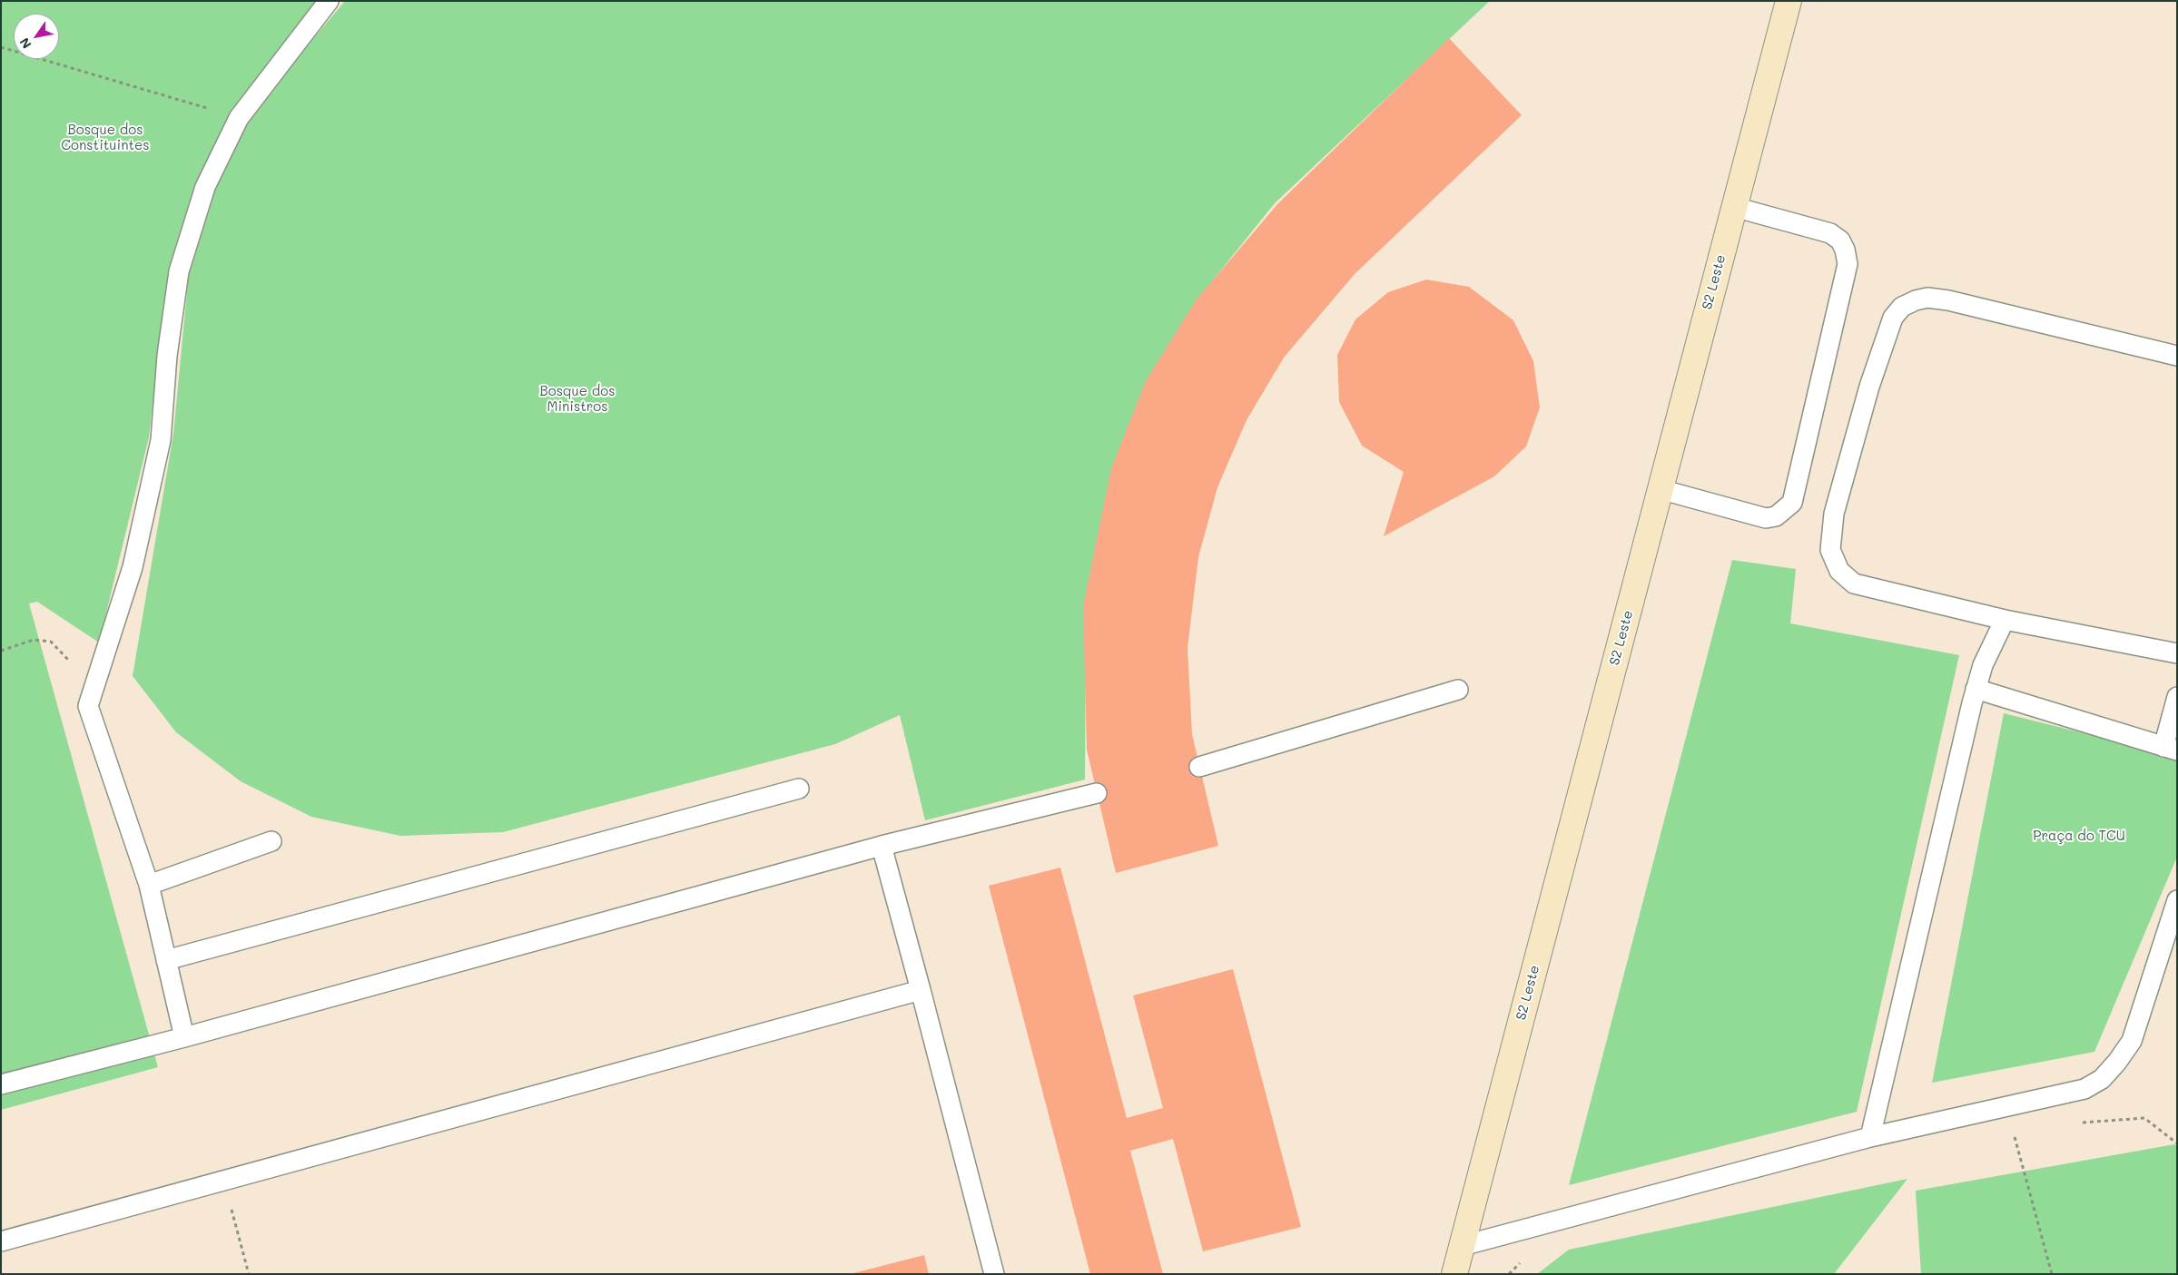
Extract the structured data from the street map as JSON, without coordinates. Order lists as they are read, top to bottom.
{
  "streets": {
    "main road": ["S2 Leste"]
  },
  "parks": ["Bosque dos Constituintes", "Bosque dos Ministros", "Praça do TCU"],
  "north": "bottom left"
}
